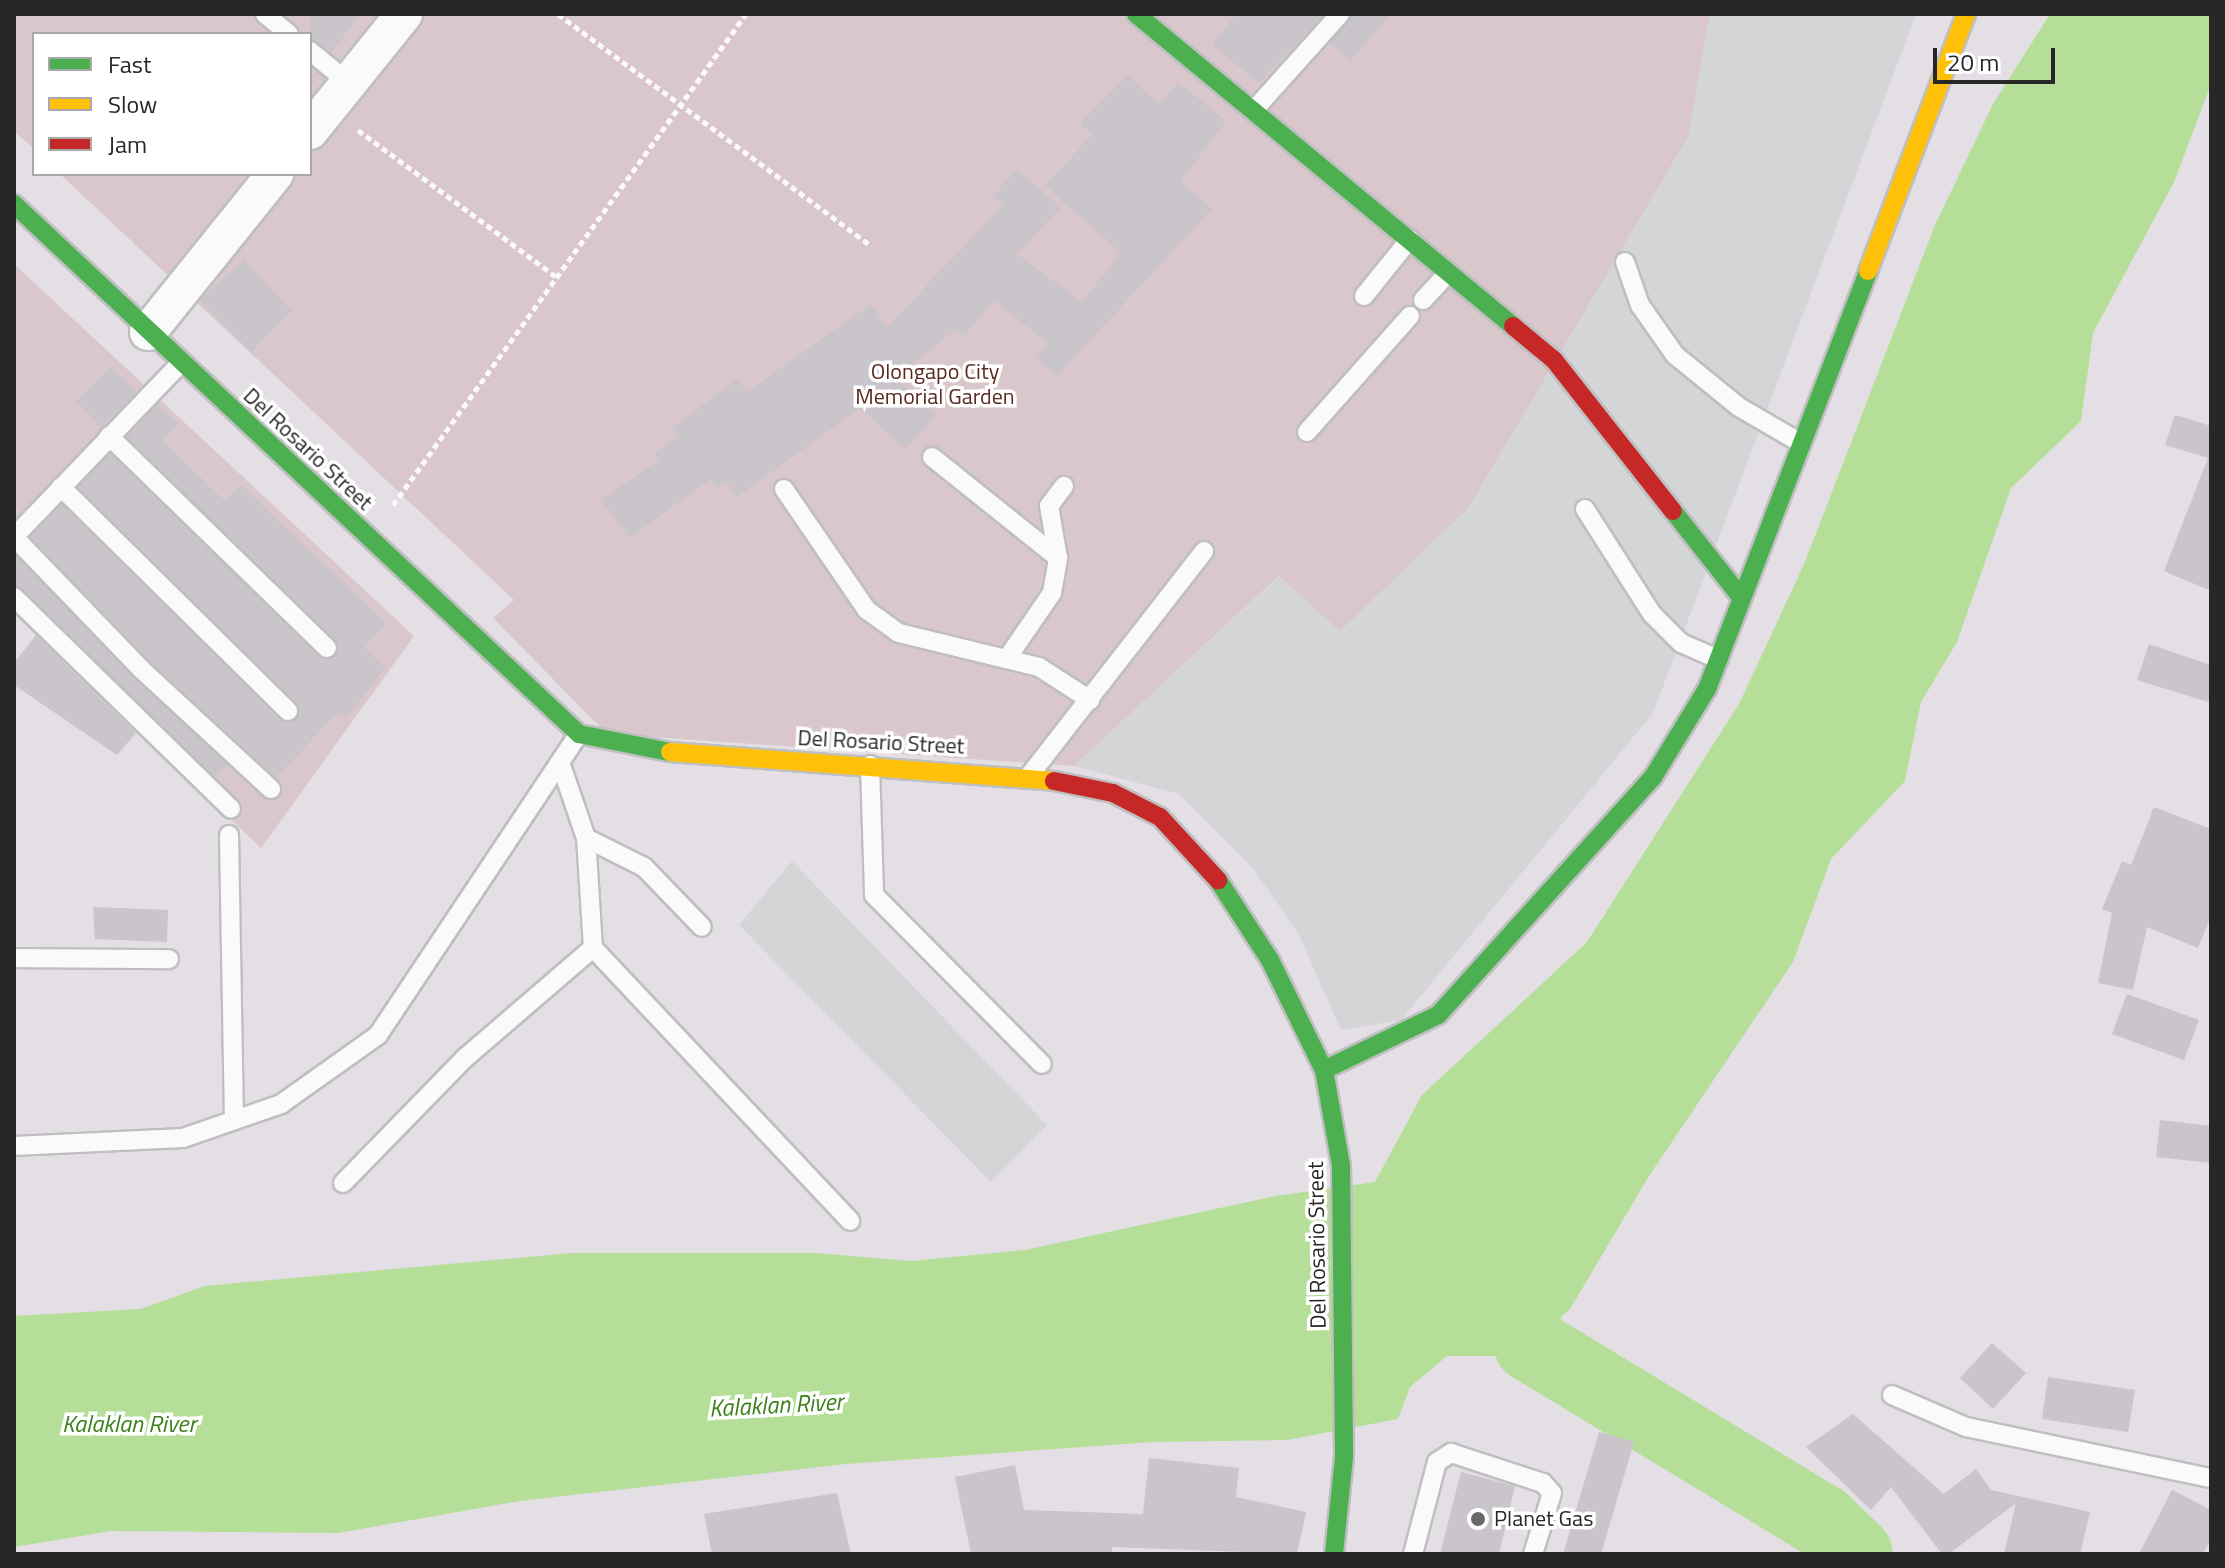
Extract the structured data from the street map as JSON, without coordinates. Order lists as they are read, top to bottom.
{
  "streets": {
    "main road": ["Del Rosario Street"]
  },
  "water": ["Kalaklan River"],
  "parks": ["Olongapo City Memorial Garden"],
  "places": ["Planet Gas"],
  "legend": ["Fast", "Slow", "Jam"],
  "scale_bar": "20 m"
}
